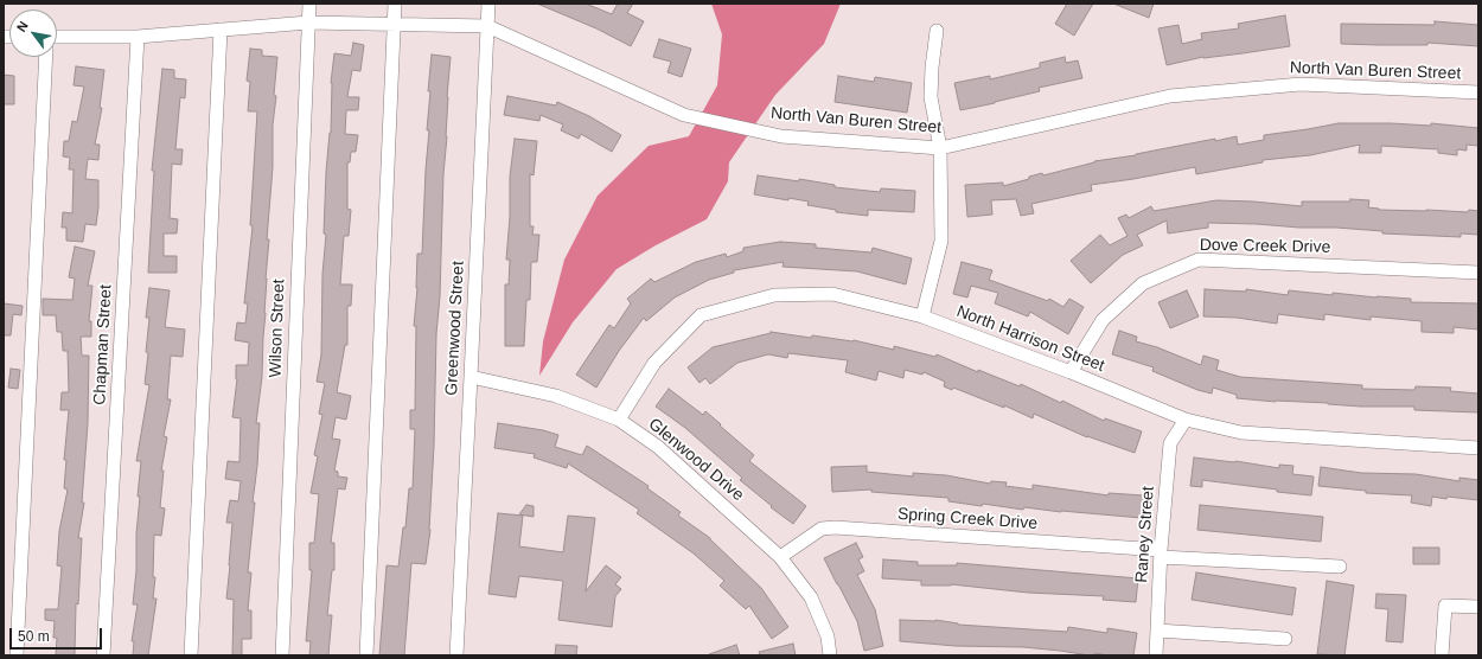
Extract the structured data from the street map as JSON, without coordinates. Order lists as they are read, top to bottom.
{
  "streets": {
    "street": [
      "North Van Buren Street",
      "Dove Creek Drive",
      "Wilson Street",
      "Greenwood Street",
      "North Harrison Street",
      "Chapman Street",
      "Glenwood Drive",
      "Spring Creek Drive",
      "Raney Street"
    ]
  },
  "crossings": [
    ["North Van Buren Street", "Wilson Street"],
    ["North Van Buren Street", "Greenwood Street"],
    ["North Van Buren Street", "Chapman Street"],
    ["Dove Creek Drive", "North Harrison Street"],
    ["Greenwood Street", "Glenwood Drive"],
    ["North Harrison Street", "Glenwood Drive"],
    ["North Harrison Street", "Raney Street"],
    ["Glenwood Drive", "Spring Creek Drive"],
    ["Spring Creek Drive", "Raney Street"]
  ],
  "scale_bar": "50 m",
  "north": "top left"
}
